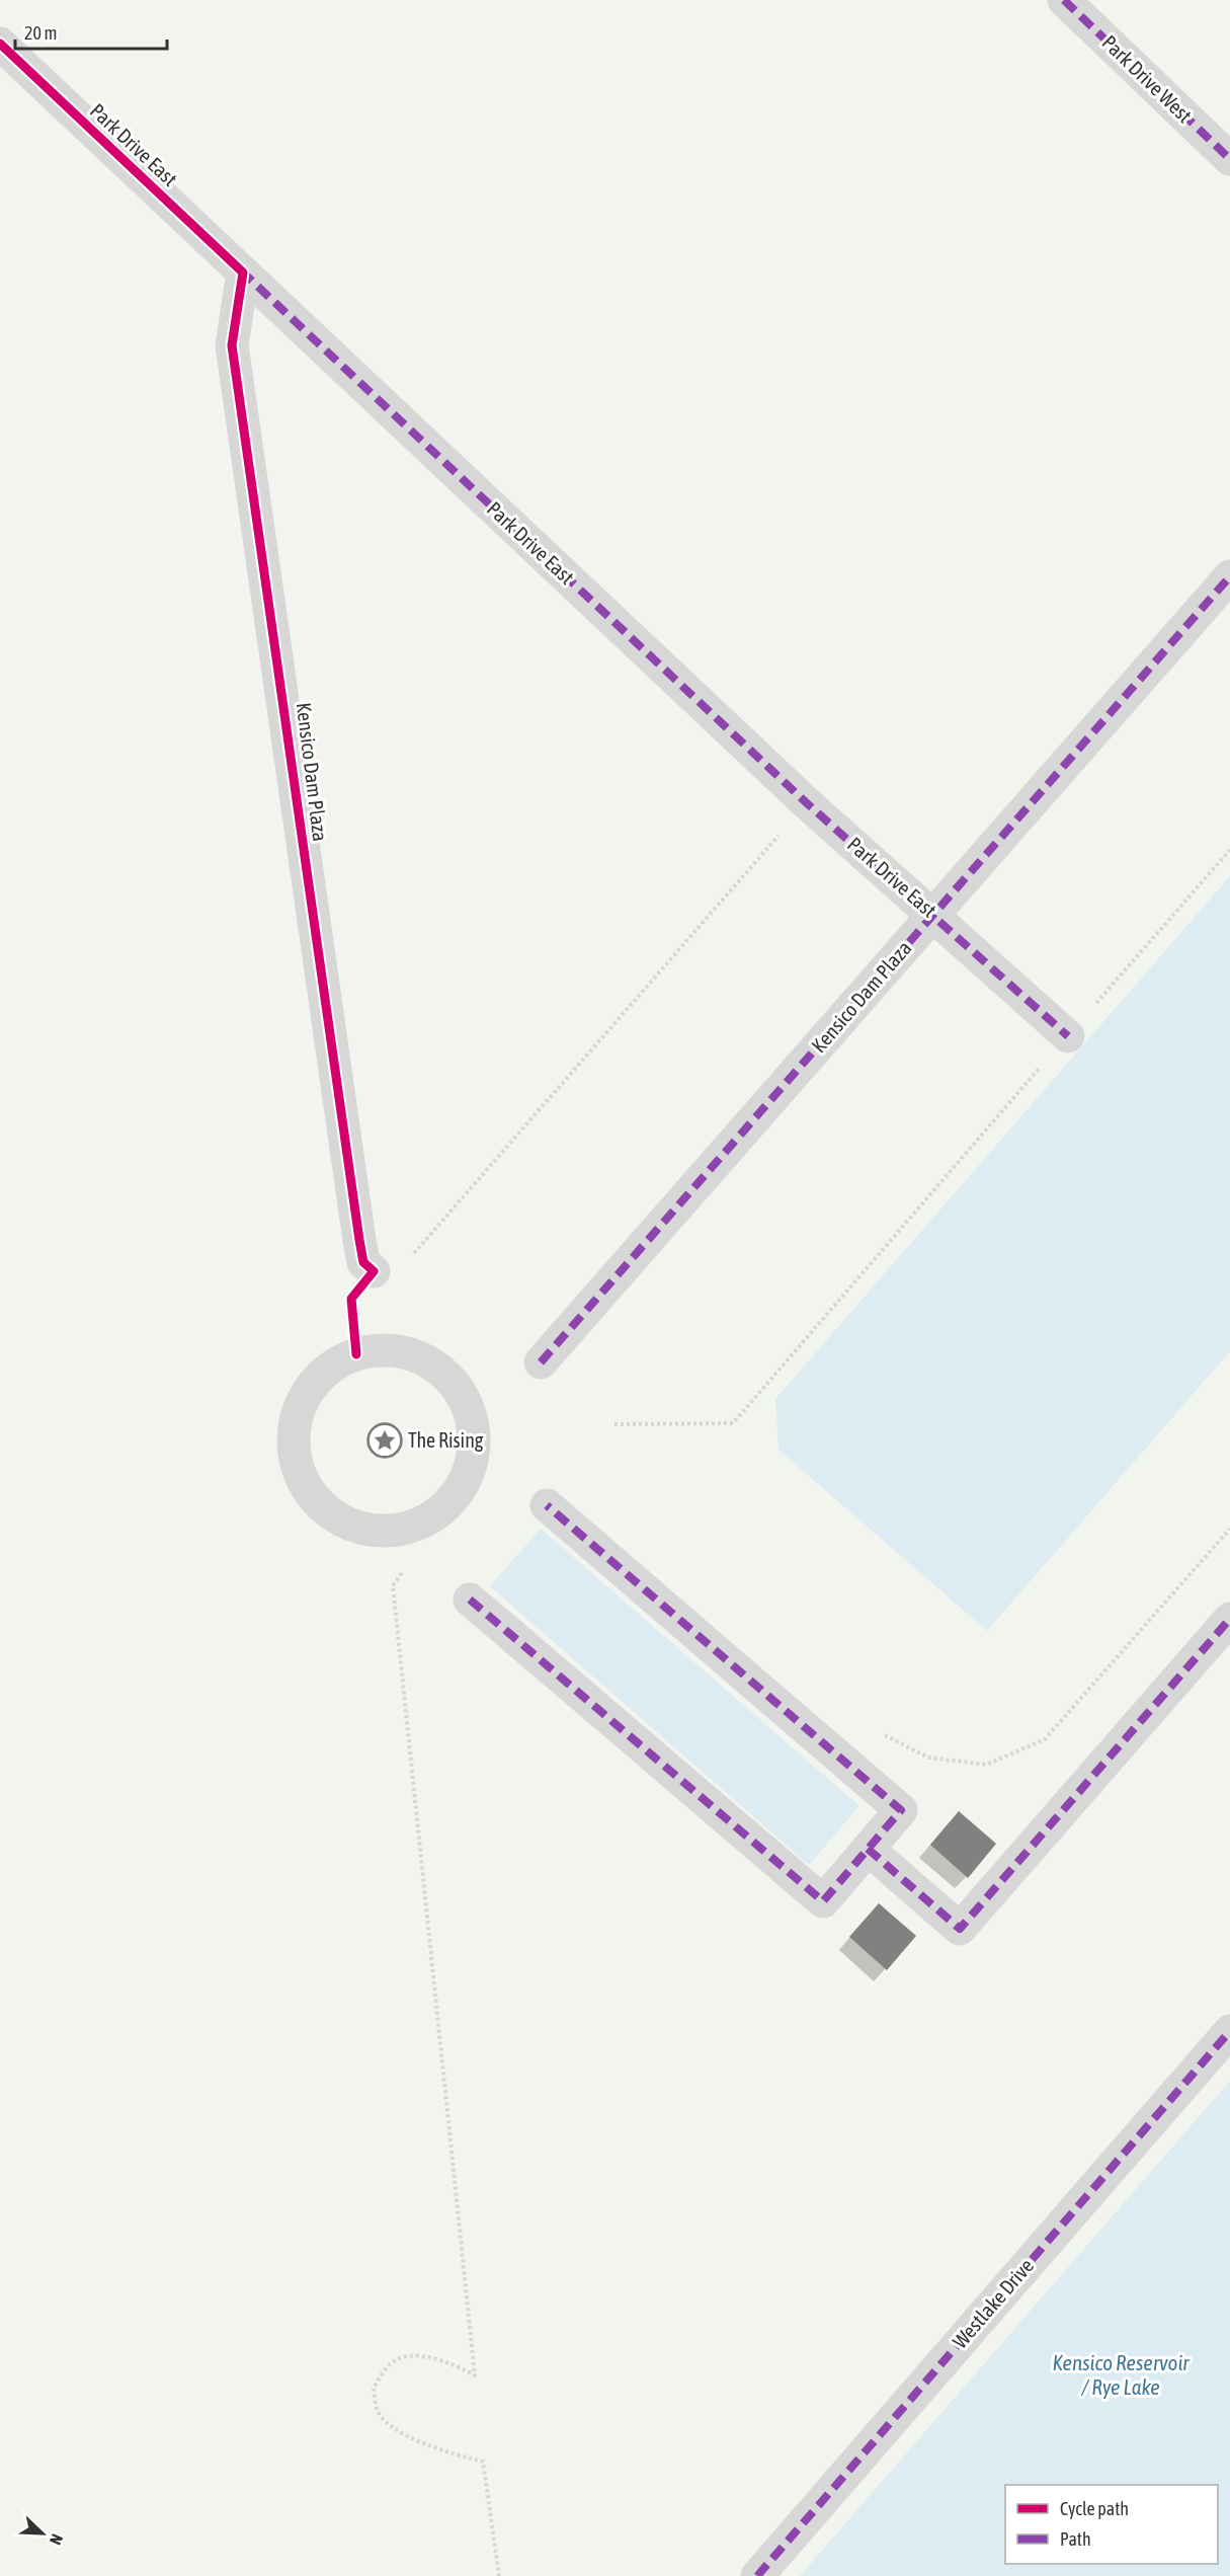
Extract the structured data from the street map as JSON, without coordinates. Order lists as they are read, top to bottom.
{
  "streets": {
    "street": [
      "Park Drive West",
      "Park Drive East",
      "Kensico Dam Plaza",
      "Westlake Drive"
    ]
  },
  "crossings": [
    ["Park Drive East", "Kensico Dam Plaza"]
  ],
  "water": ["Kensico Reservoir / Rye Lake"],
  "places": {
    "place": ["The Rising"]
  },
  "legend": ["Cycle path", "Path"],
  "scale_bar": "20 m",
  "north": "bottom right"
}
